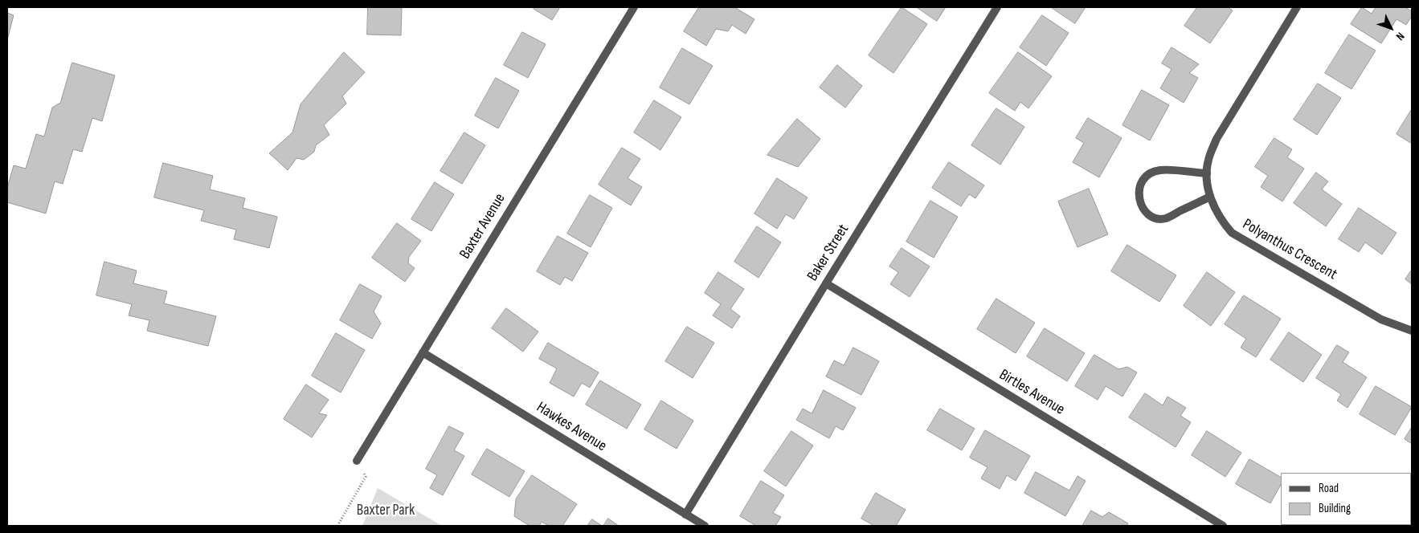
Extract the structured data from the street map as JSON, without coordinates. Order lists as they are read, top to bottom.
{
  "streets": {
    "street": [
      "Baxter Avenue",
      "Polyanthus Crescent",
      "Baker Street",
      "Birtles Avenue",
      "Hawkes Avenue"
    ]
  },
  "crossings": [
    ["Baxter Avenue", "Hawkes Avenue"],
    ["Baker Street", "Birtles Avenue"],
    ["Baker Street", "Hawkes Avenue"]
  ],
  "parks": ["Baxter Park"],
  "legend": ["Road", "Building"],
  "north": "bottom right"
}
